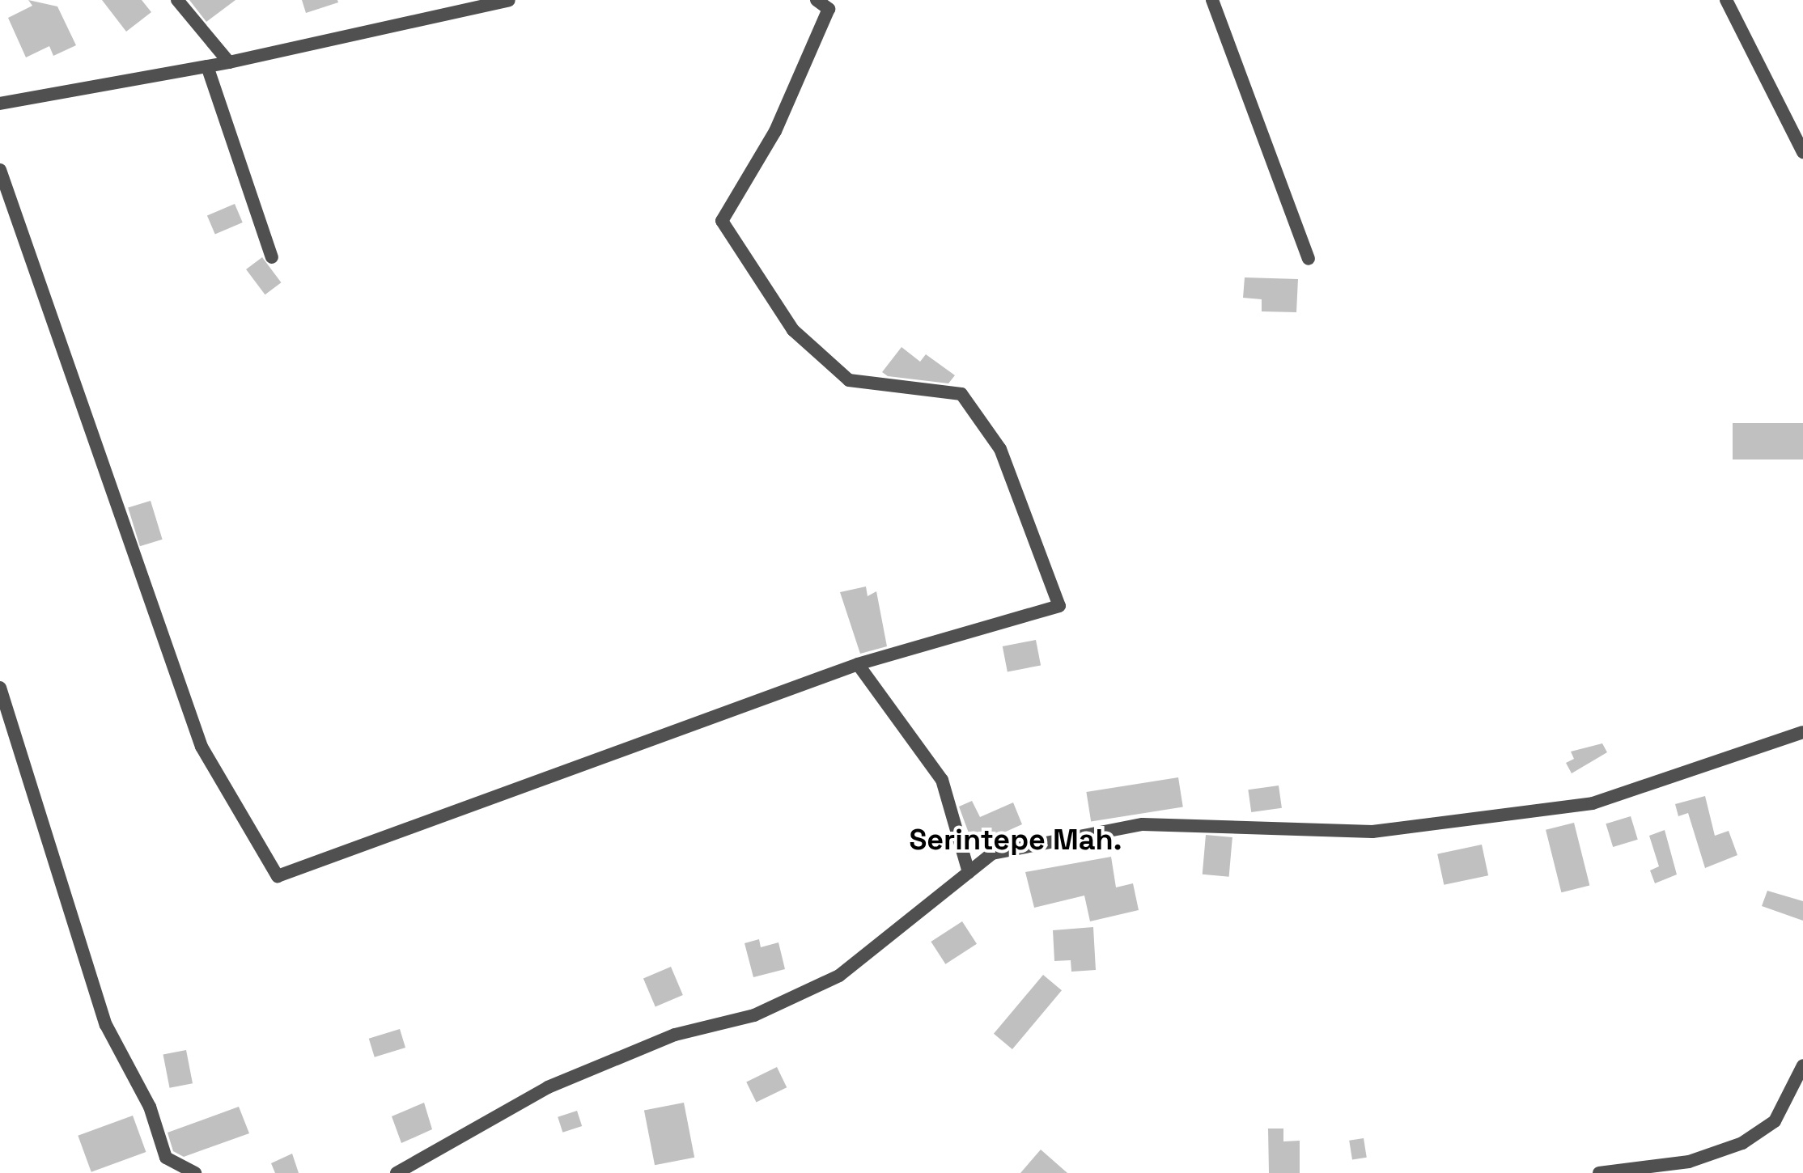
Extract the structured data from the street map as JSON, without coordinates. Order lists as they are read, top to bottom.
{
  "districts": ["Serintepe Mah."]
}
